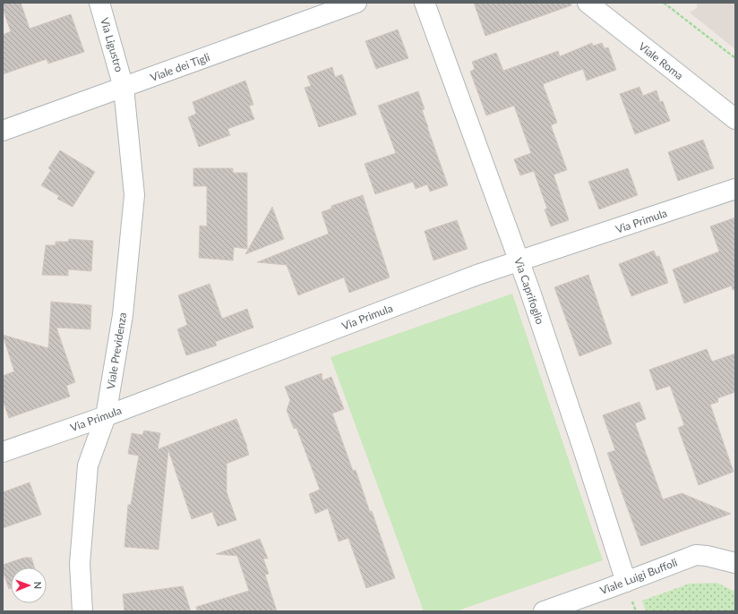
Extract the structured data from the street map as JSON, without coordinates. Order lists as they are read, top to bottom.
{
  "streets": {
    "street": [
      "Via Ligustro",
      "Viale Roma",
      "Viale dei Tigli",
      "Via Primula",
      "Via Caprifoglio",
      "Viale Previdenza",
      "Viale Luigi Buffoli"
    ]
  },
  "crossings": [
    ["Via Ligustro", "Viale dei Tigli"],
    ["Via Ligustro", "Viale Previdenza"],
    ["Viale dei Tigli", "Viale Previdenza"],
    ["Via Primula", "Via Caprifoglio"],
    ["Via Primula", "Viale Previdenza"],
    ["Via Caprifoglio", "Viale Luigi Buffoli"]
  ],
  "north": "right"
}
